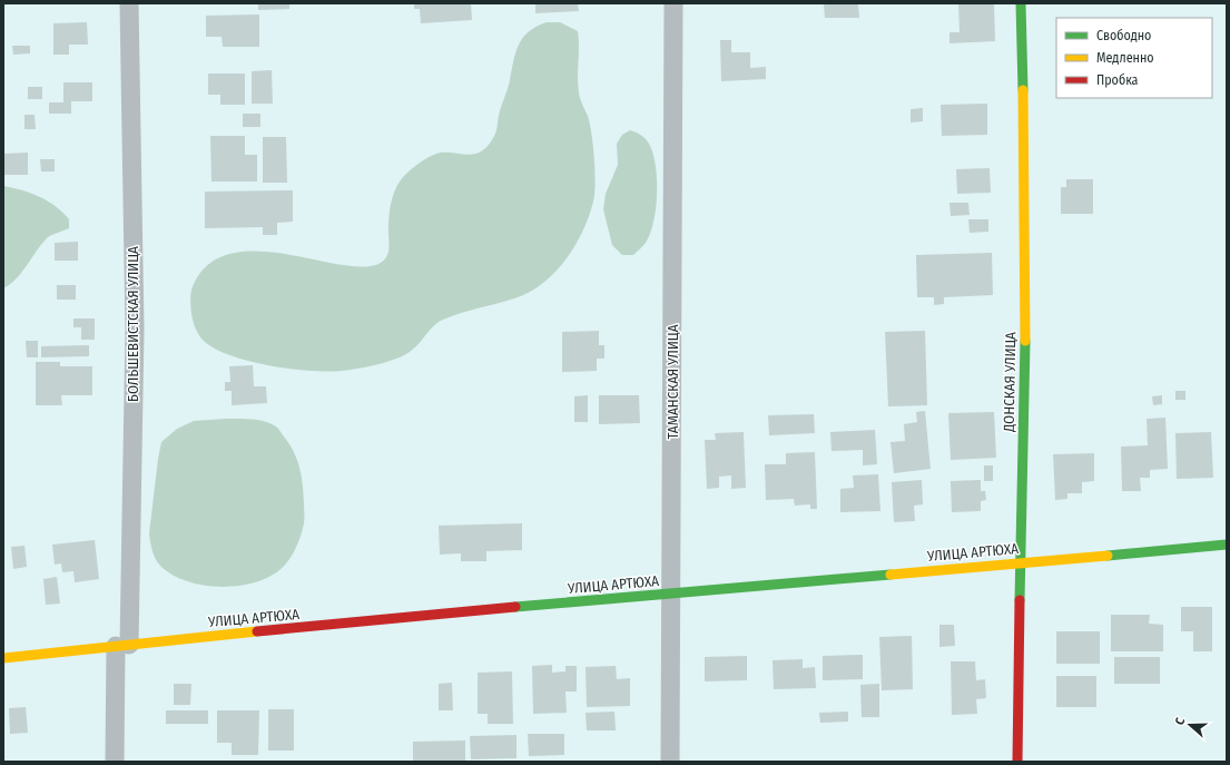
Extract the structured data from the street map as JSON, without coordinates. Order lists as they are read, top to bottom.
{
  "streets": {
    "street": [
      "БОЛЬШЕВИСТСКАЯ УЛИЦА",
      "ТАМАНСКАЯ УЛИЦА",
      "ДОНСКАЯ УЛИЦА",
      "УЛИЦА АРТЮХА"
    ]
  },
  "crossings": [
    ["БОЛЬШЕВИСТСКАЯ УЛИЦА", "УЛИЦА АРТЮХА"],
    ["ТАМАНСКАЯ УЛИЦА", "УЛИЦА АРТЮХА"],
    ["ДОНСКАЯ УЛИЦА", "УЛИЦА АРТЮХА"]
  ],
  "legend": ["Свободно", "Медленно", "Пробка"],
  "north": "left"
}
